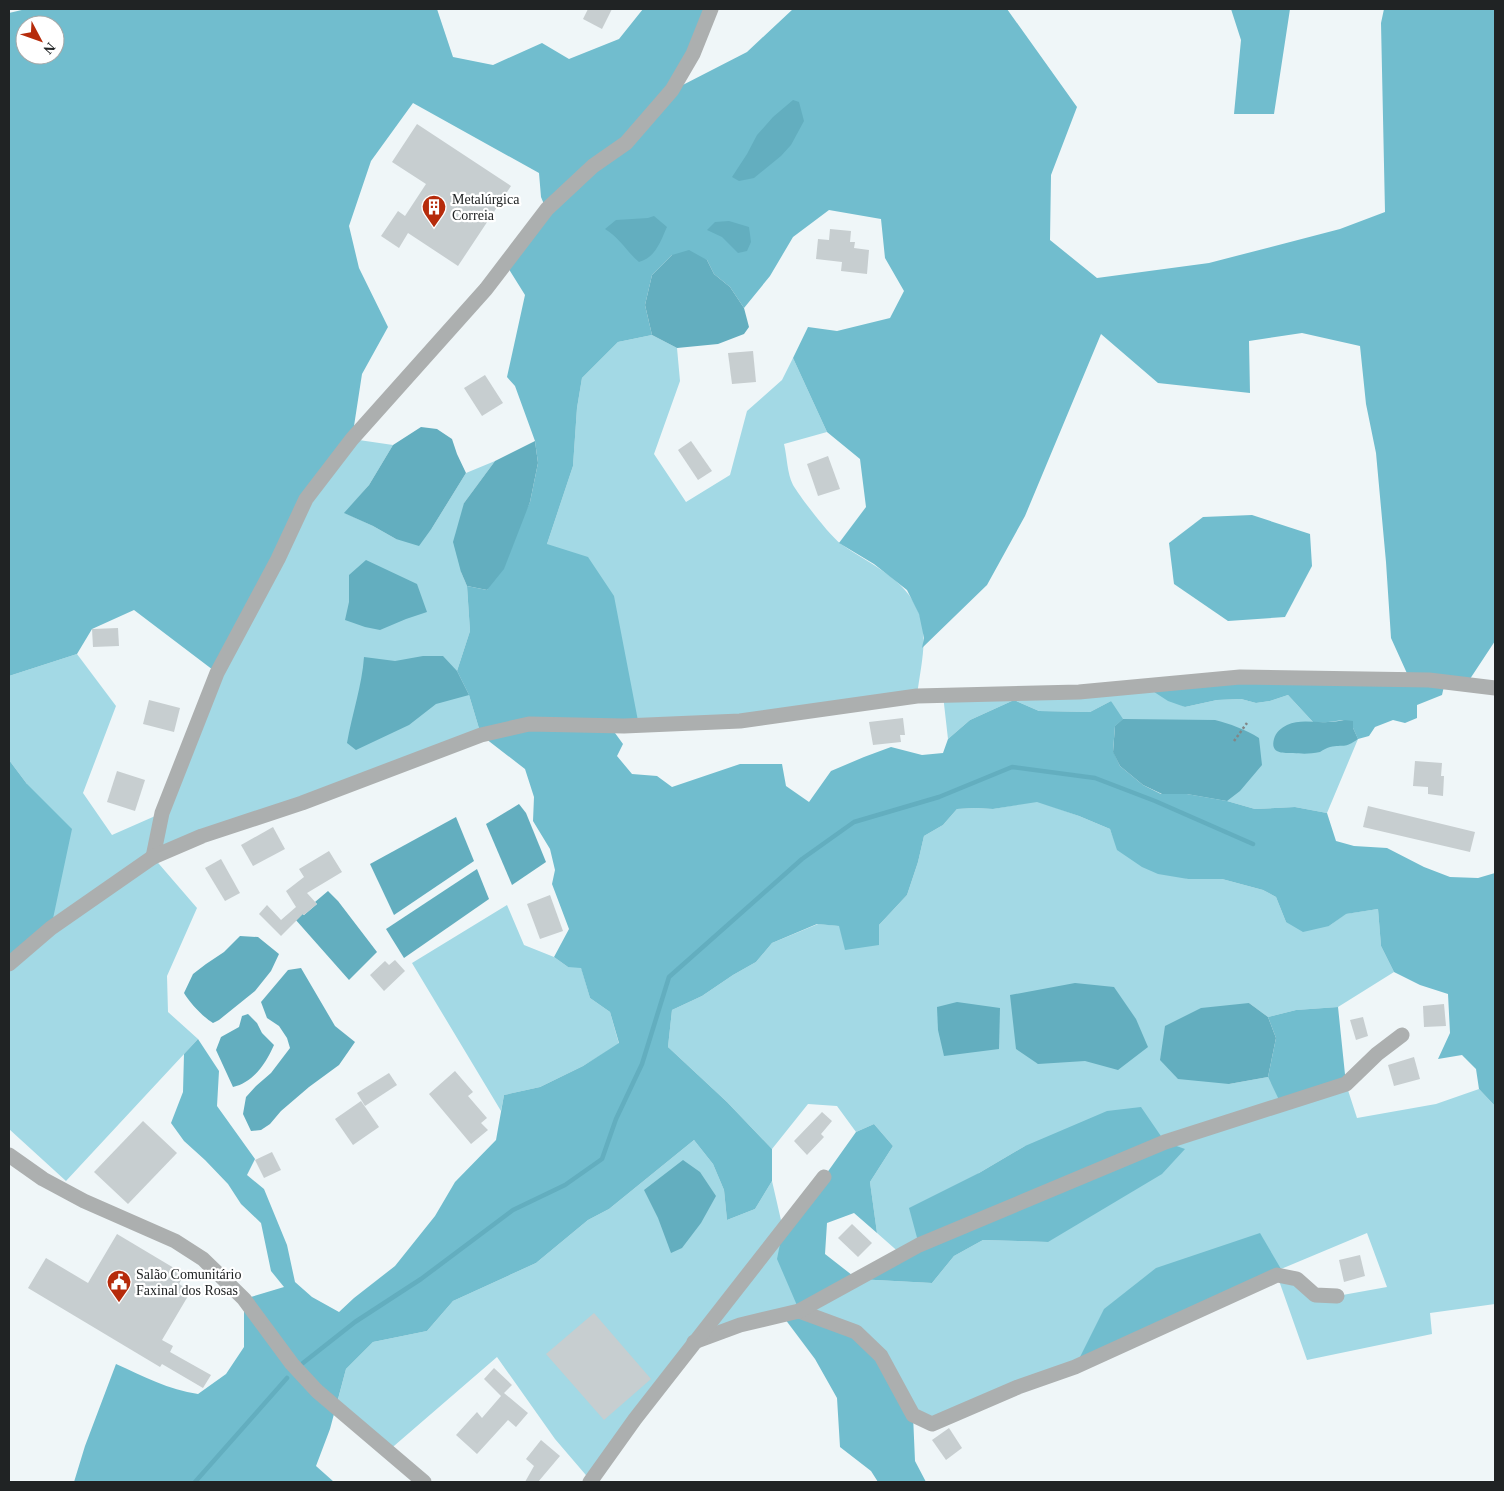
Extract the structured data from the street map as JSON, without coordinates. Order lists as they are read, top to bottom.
{
  "places": {
    "building": ["Metalúrgica Correia"],
    "public building": ["Salão Comunitário Faxinal dos Rosas"]
  },
  "north": "bottom right"
}
